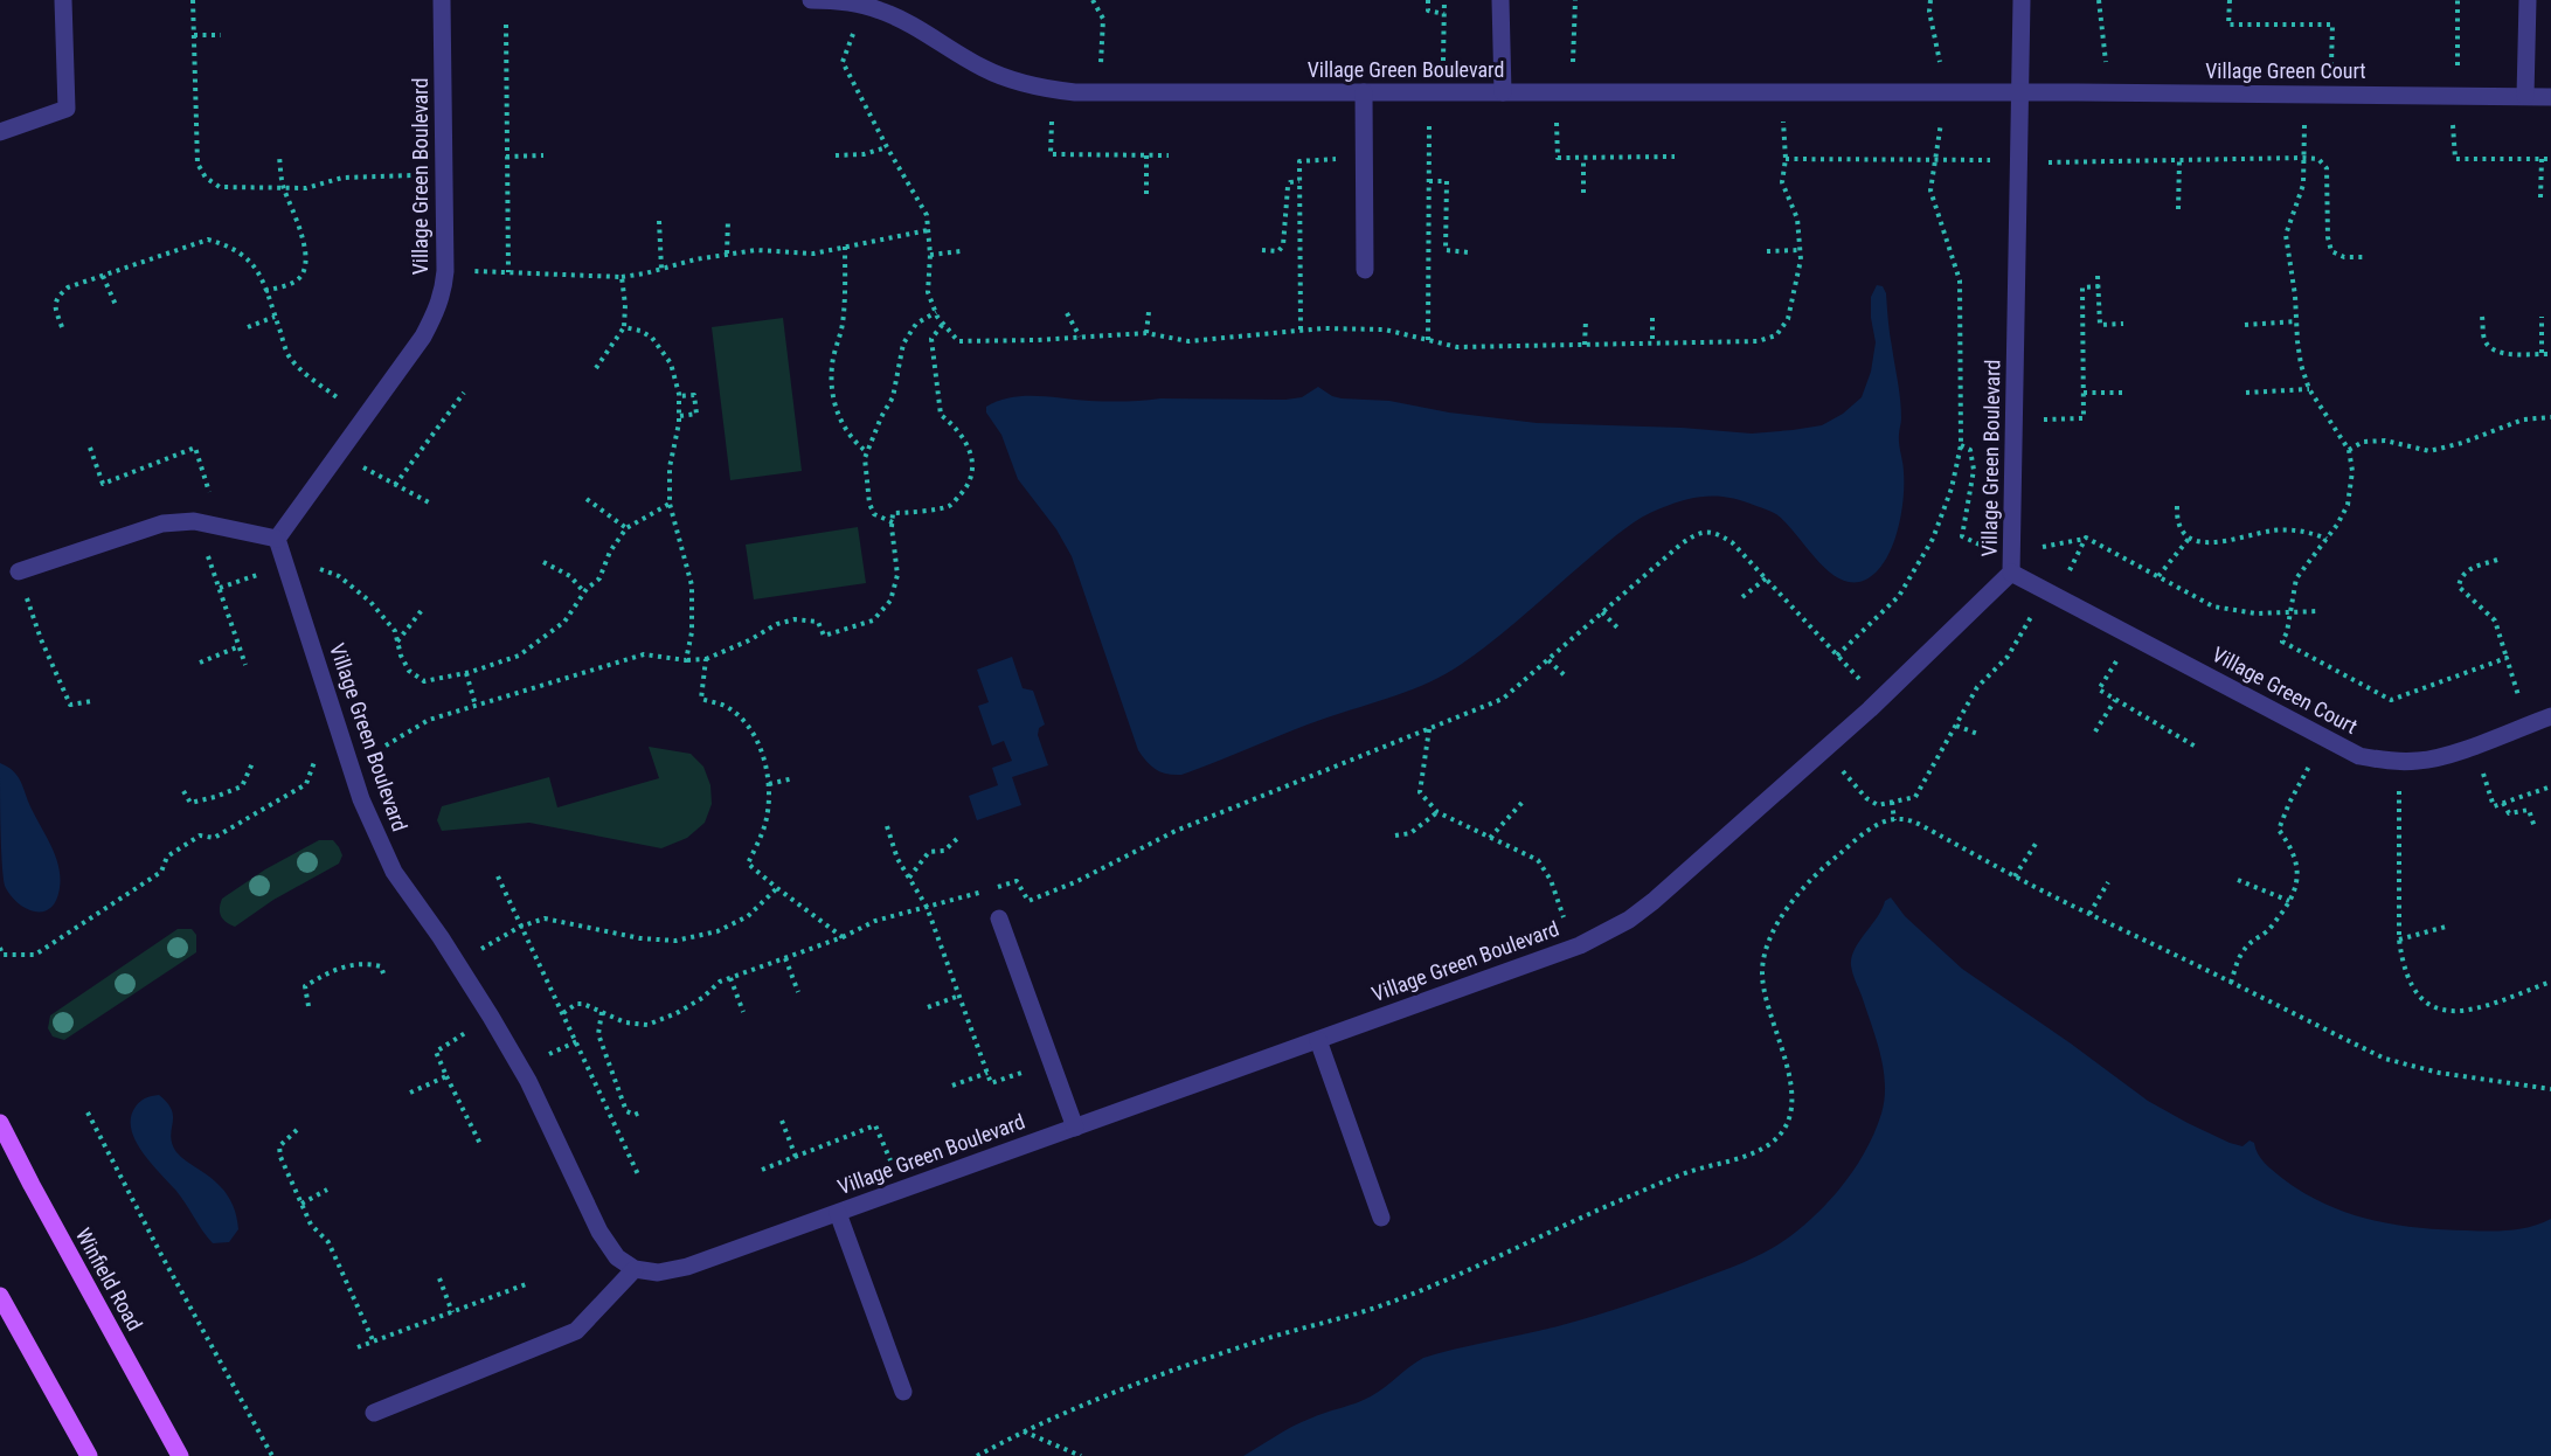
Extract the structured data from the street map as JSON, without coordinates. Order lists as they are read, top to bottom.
{
  "streets": {
    "main road": ["Winfield Road"],
    "street": ["Village Green Boulevard", "Village Green Court"]
  },
  "crossings": [
    ["Village Green Boulevard", "Village Green Court"]
  ]
}
